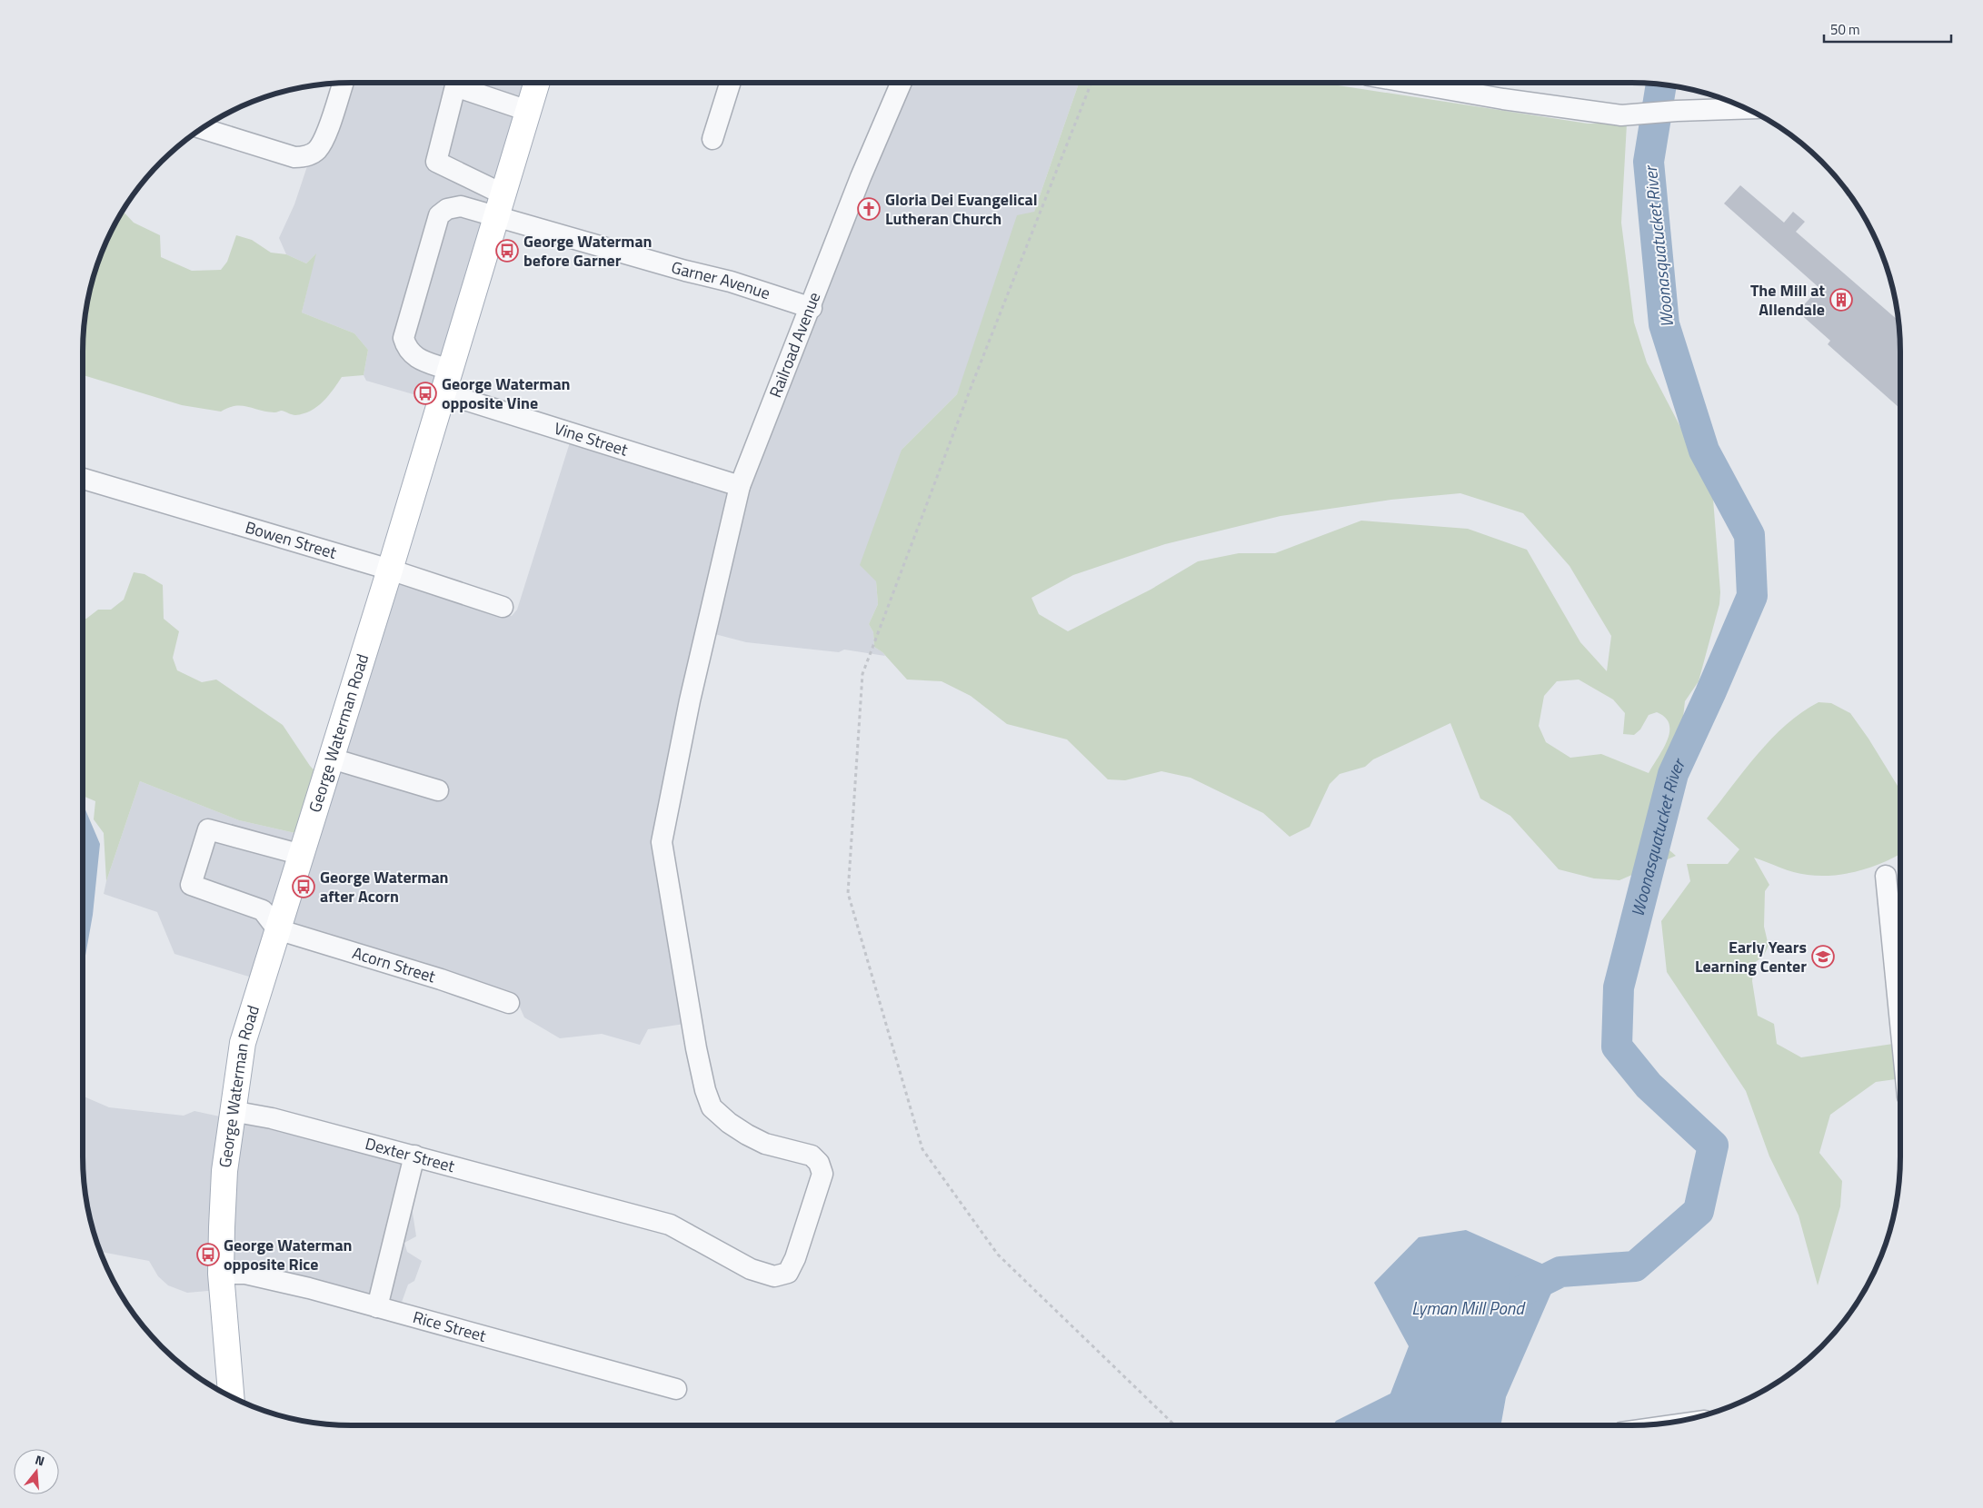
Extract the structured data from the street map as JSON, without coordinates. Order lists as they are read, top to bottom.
{
  "streets": {
    "main road": ["George Waterman Road"],
    "street": [
      "Garner Avenue",
      "Railroad Avenue",
      "Vine Street",
      "Bowen Street",
      "Acorn Street",
      "Dexter Street",
      "Rice Street"
    ]
  },
  "crossings": [
    ["Garner Avenue", "Railroad Avenue"],
    ["Garner Avenue", "Vine Street"],
    ["Garner Avenue", "George Waterman Road"],
    ["Railroad Avenue", "Vine Street"],
    ["Railroad Avenue", "Dexter Street"],
    ["Vine Street", "George Waterman Road"],
    ["Bowen Street", "George Waterman Road"],
    ["George Waterman Road", "Acorn Street"],
    ["George Waterman Road", "Dexter Street"],
    ["George Waterman Road", "Rice Street"]
  ],
  "water": ["Woonasquatucket River", "Lyman Mill Pond"],
  "places": {
    "church": ["Gloria Dei Evangelical Lutheran Church"],
    "bus stop": [
      "George Waterman before Garner",
      "George Waterman opposite Vine",
      "George Waterman after Acorn",
      "George Waterman opposite Rice"
    ],
    "building": ["The Mill at Allendale"],
    "school or university": ["Early Years Learning Center"]
  },
  "scale_bar": "50 m",
  "north": "top"
}
